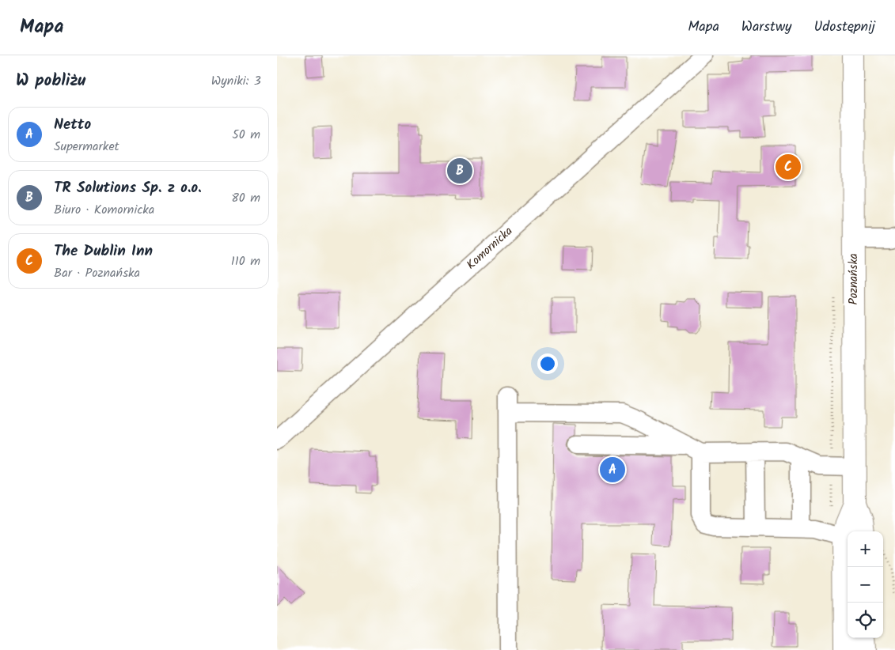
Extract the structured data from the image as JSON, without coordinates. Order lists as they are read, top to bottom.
{
  "streets": {
    "main road": ["Poznańska"],
    "street": ["Komornicka"]
  },
  "page": {
    "header": "Mapa",
    "nav": ["Mapa", "Warstwy", "Udostępnij"],
    "heading": ["W pobliżu", "Wyniki: 3"],
    "list": [
      {
        "mark": "A",
        "name": "Netto",
        "note": "Supermarket",
        "value": "50 m"
      },
      {
        "mark": "B",
        "name": "TR Solutions Sp. z o.o.",
        "note": "Biuro · Komornicka",
        "value": "80 m"
      },
      {
        "mark": "C",
        "name": "The Dublin Inn",
        "note": "Bar · Poznańska",
        "value": "110 m"
      }
    ],
    "pins": ["C", "B", "A"],
    "map_buttons": ["+", "−"]
  }
}
